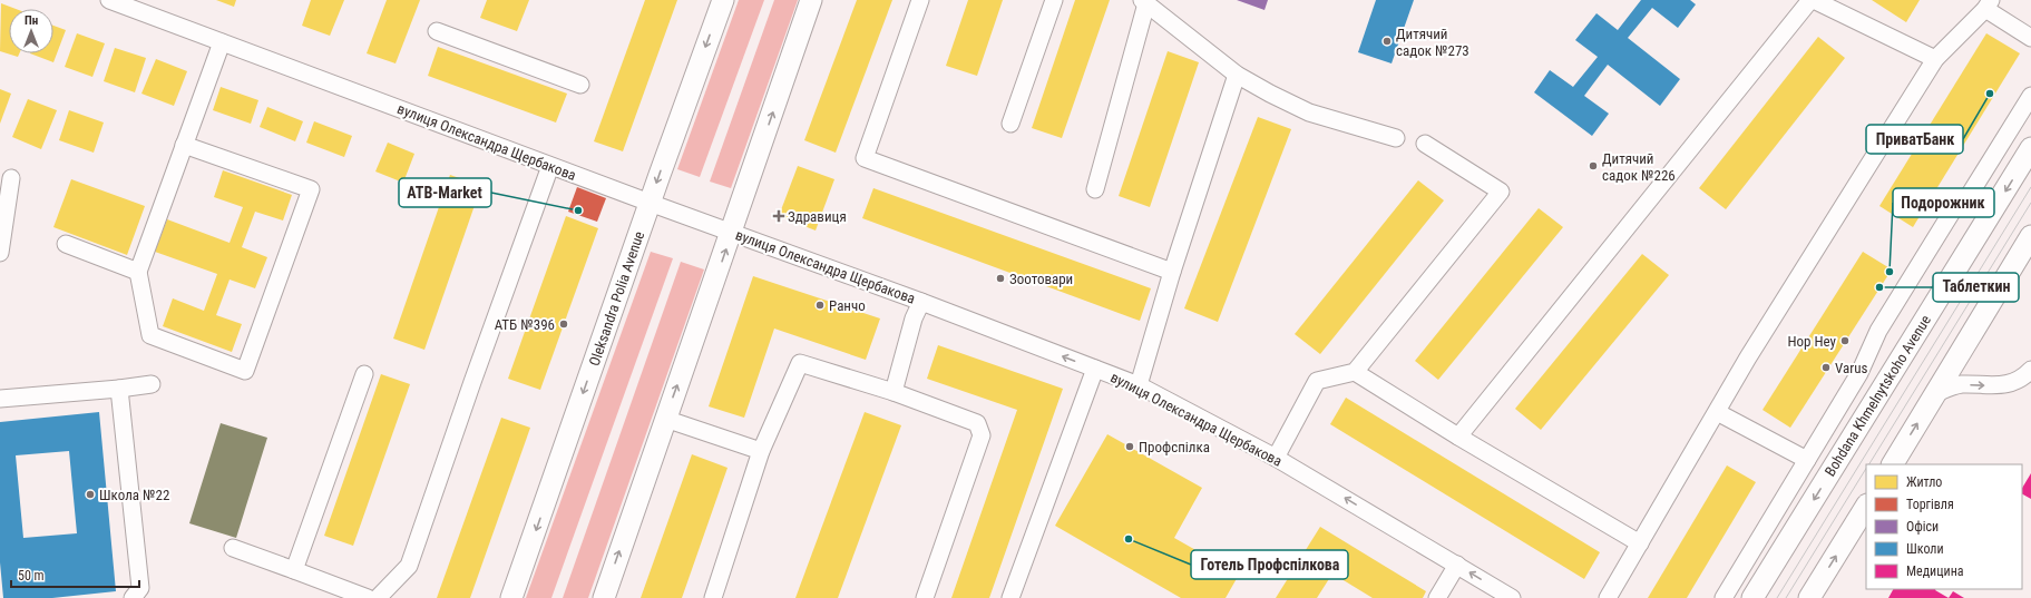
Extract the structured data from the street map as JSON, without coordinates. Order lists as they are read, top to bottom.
{
  "streets": {
    "main road": ["Oleksandra Polia Avenue", "Bohdana Khmelnytskoho Avenue"],
    "street": ["вулиця Олександра Щербакова"]
  },
  "crossings": [
    ["вулиця Олександра Щербакова", "Oleksandra Polia Avenue"]
  ],
  "places": {
    "other": [
      "Дитячий садок №273",
      "ПриватБанк",
      "Дитячий садок №226",
      "ATB-Market",
      "Подорожник",
      "Зоотовари",
      "Таблеткин",
      "Ранчо",
      "АТБ №396",
      "Hop Hey",
      "Varus",
      "Профспілка",
      "Школа №22",
      "Готель Профспілкова"
    ],
    "health": ["Здравиця"]
  },
  "legend": [
    "Житло",
    "Торгівля",
    "Офіси",
    "Школи",
    "Медицина"
  ],
  "scale_bar": "50 m",
  "north": "top"
}
